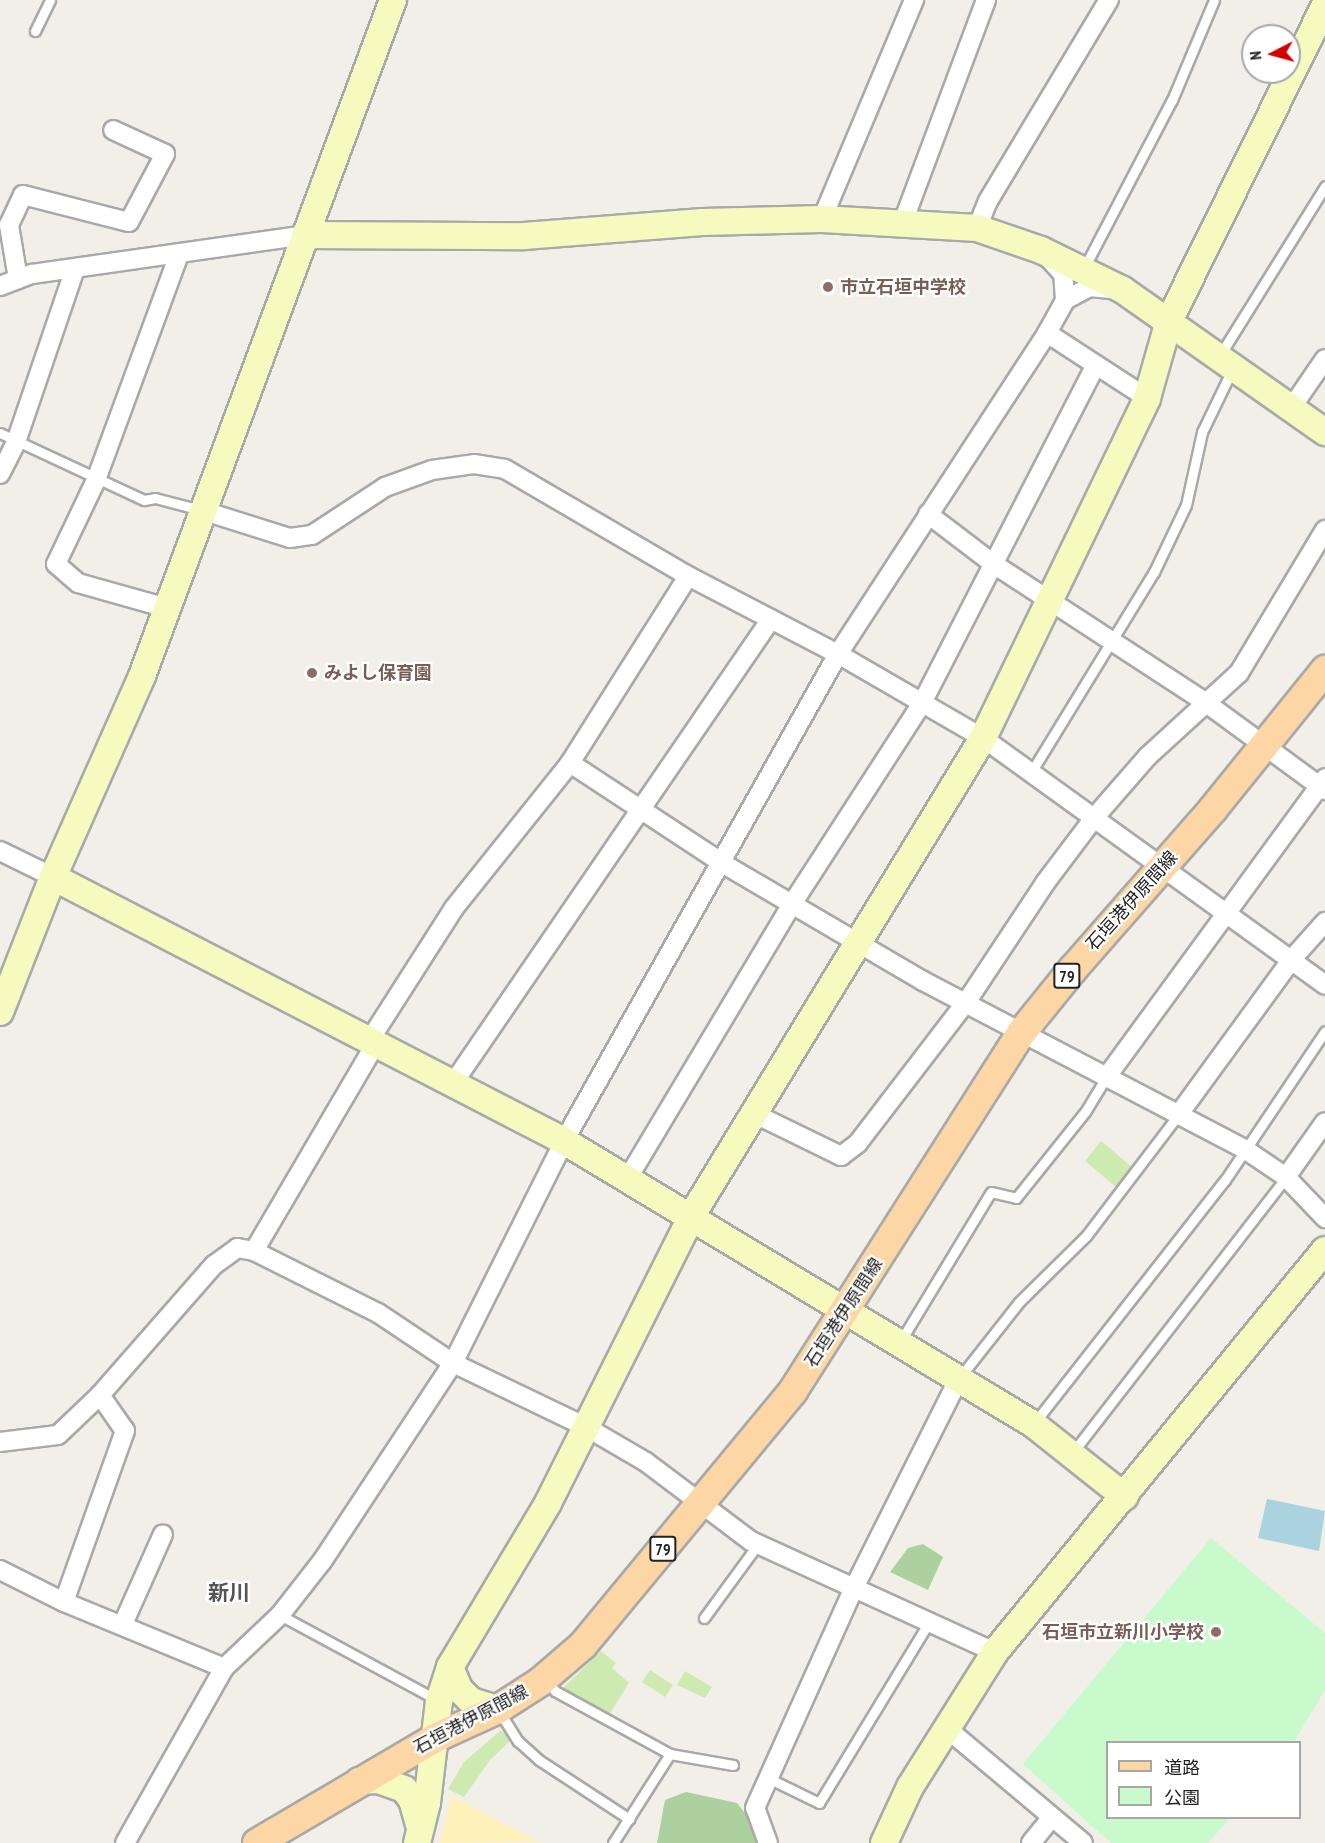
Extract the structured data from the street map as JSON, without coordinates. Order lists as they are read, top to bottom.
{
  "streets": {
    "main road": ["石垣港伊原間線", "79"]
  },
  "districts": ["新川"],
  "places": ["市立石垣中学校", "みよし保育園", "石垣市立新川小学校"],
  "legend": ["道路", "公園"],
  "north": "left"
}
